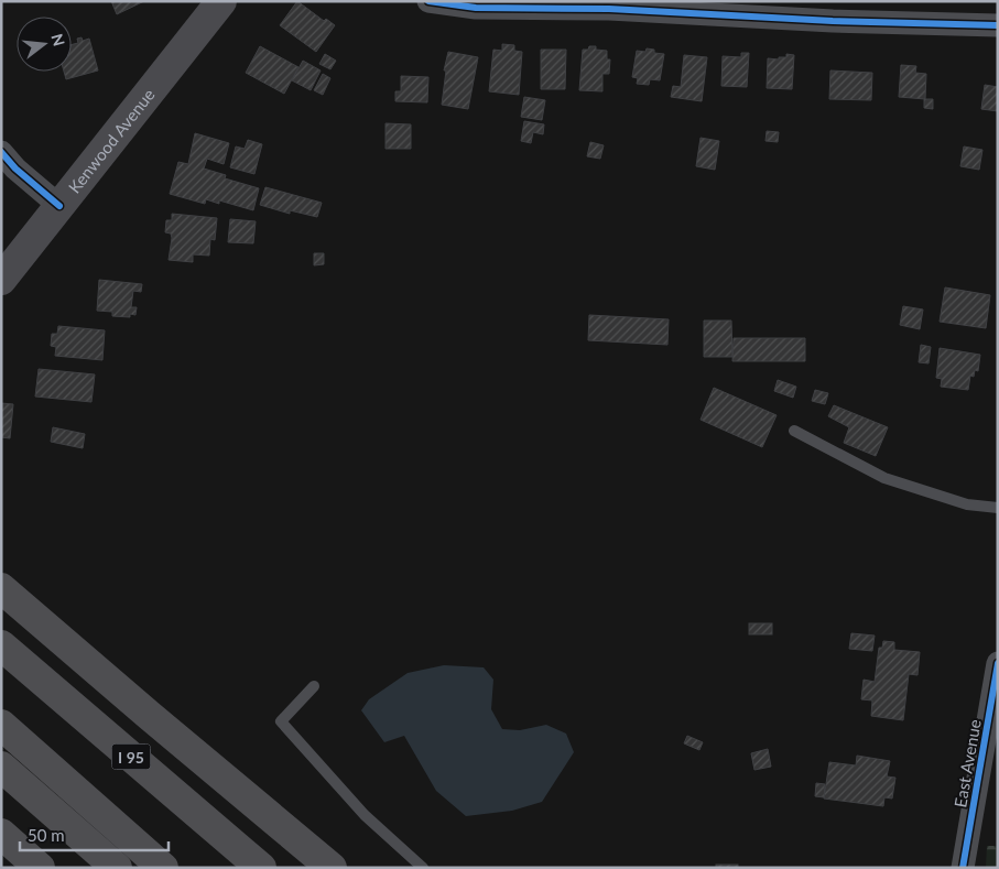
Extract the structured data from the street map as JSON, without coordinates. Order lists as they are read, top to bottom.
{
  "streets": {
    "highway": ["I 95"],
    "main road": ["Kenwood Avenue"],
    "street": ["East Avenue"]
  },
  "scale_bar": "50 m",
  "north": "right"
}
